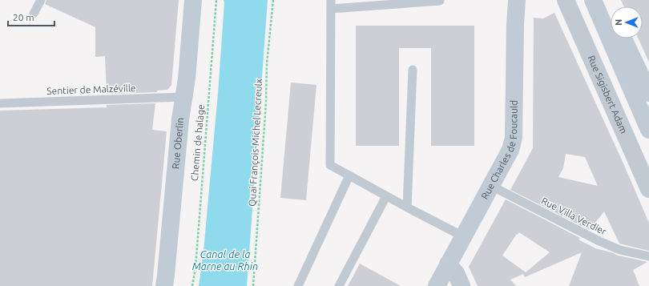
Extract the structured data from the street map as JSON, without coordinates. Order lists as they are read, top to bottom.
{
  "streets": {
    "main road": ["Rue Oberlin", "Rue Charles de Foucauld"],
    "street": ["Rue Sigisbert Adam"],
    "lane": ["Sentier de Malzéville", "Rue Villa Verdier"],
    "path": ["Chemin de halage", "Quai François-Michel Lecreulx"]
  },
  "crossings": [
    ["Sentier de Malzéville", "Rue Oberlin"],
    ["Rue Charles de Foucauld", "Rue Villa Verdier"]
  ],
  "water": ["Canal de la Marne au Rhin"],
  "scale_bar": "20 m",
  "north": "left"
}
